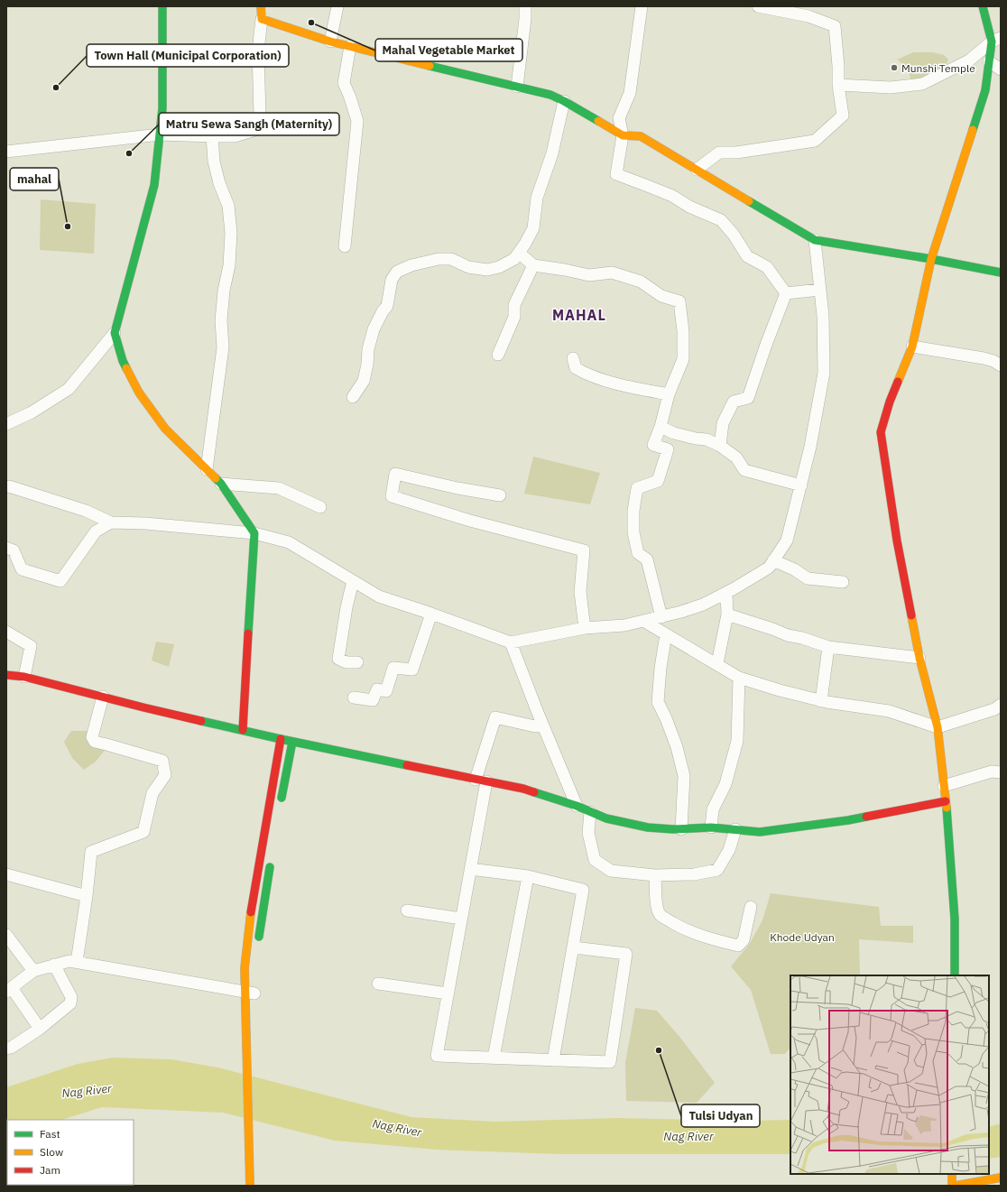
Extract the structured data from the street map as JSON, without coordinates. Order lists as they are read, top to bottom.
{
  "districts": ["MAHAL"],
  "water": ["Nag River"],
  "parks": ["Khode Udyan"],
  "places": [
    "Mahal Vegetable Market",
    "Munshi Temple",
    "Town Hall (Municipal Corporation)",
    "Matru Sewa Sangh (Maternity)",
    "mahal",
    "Tulsi Udyan"
  ],
  "legend": ["Fast", "Slow", "Jam"]
}
